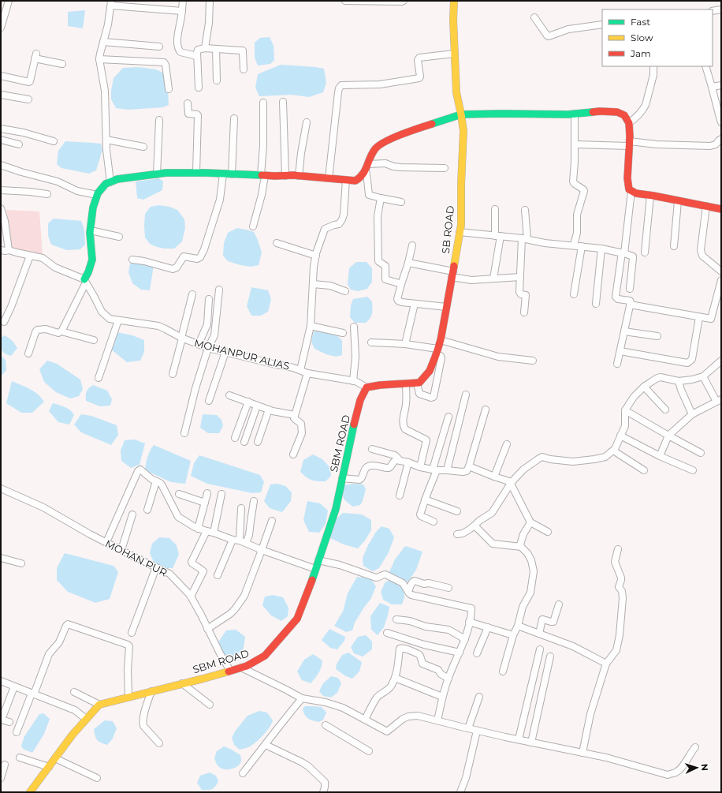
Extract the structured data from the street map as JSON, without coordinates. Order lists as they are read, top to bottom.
{
  "streets": {
    "street": [
      "SB ROAD",
      "MOHANPUR ALIAS",
      "SBM ROAD",
      "MOHAN PUR"
    ]
  },
  "crossings": [
    ["MOHANPUR ALIAS", "SBM ROAD"],
    ["SBM ROAD", "MOHAN PUR"]
  ],
  "legend": ["Fast", "Slow", "Jam"],
  "north": "right"
}
